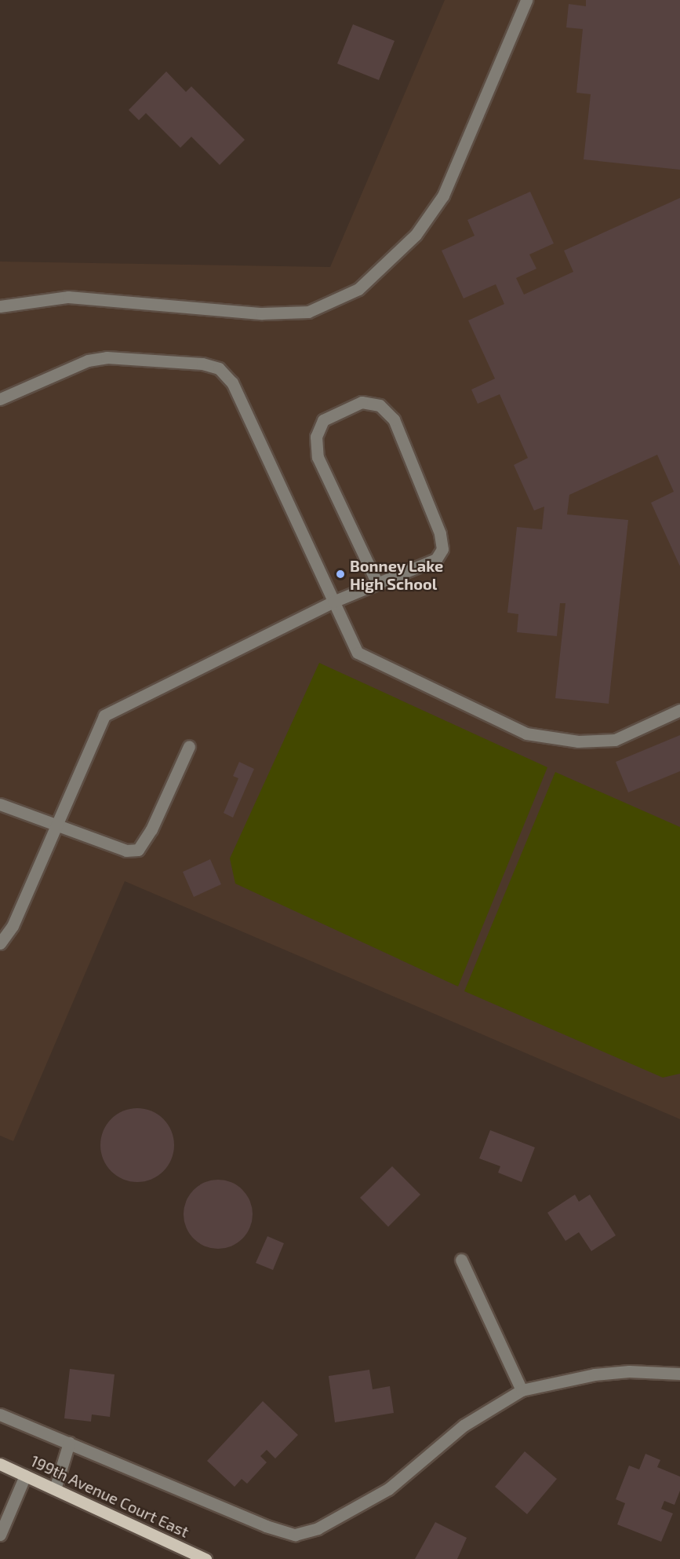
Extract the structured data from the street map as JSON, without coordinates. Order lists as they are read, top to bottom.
{
  "streets": {
    "main road": ["199th Avenue Court East"]
  },
  "places": ["Bonney Lake High School"]
}
